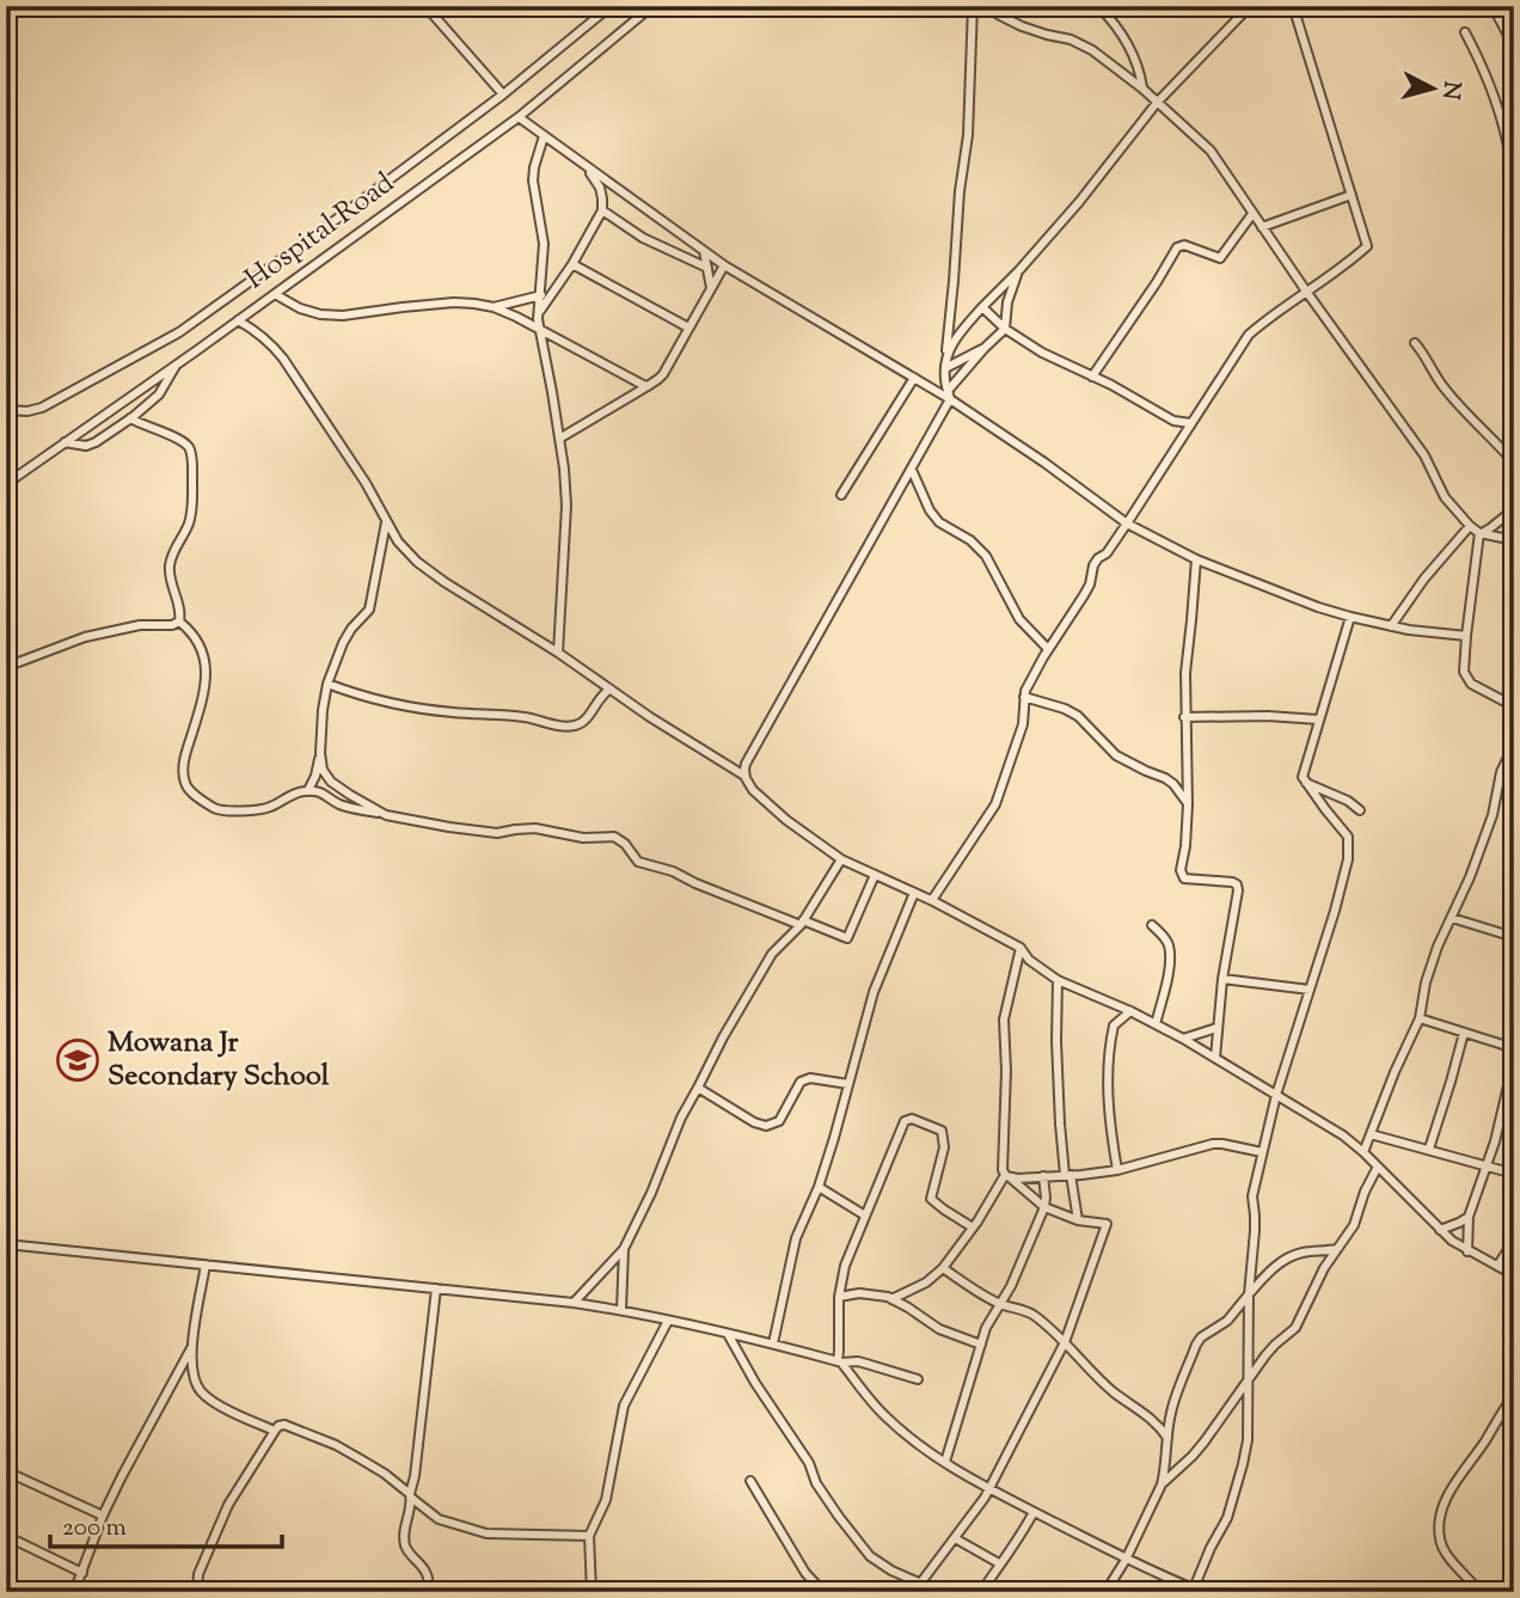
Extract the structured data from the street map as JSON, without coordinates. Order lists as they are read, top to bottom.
{
  "streets": {
    "street": ["Hospital Road"]
  },
  "places": {
    "school or university": ["Mowana Jr Secondary School"]
  },
  "scale_bar": "200 m",
  "north": "right"
}
